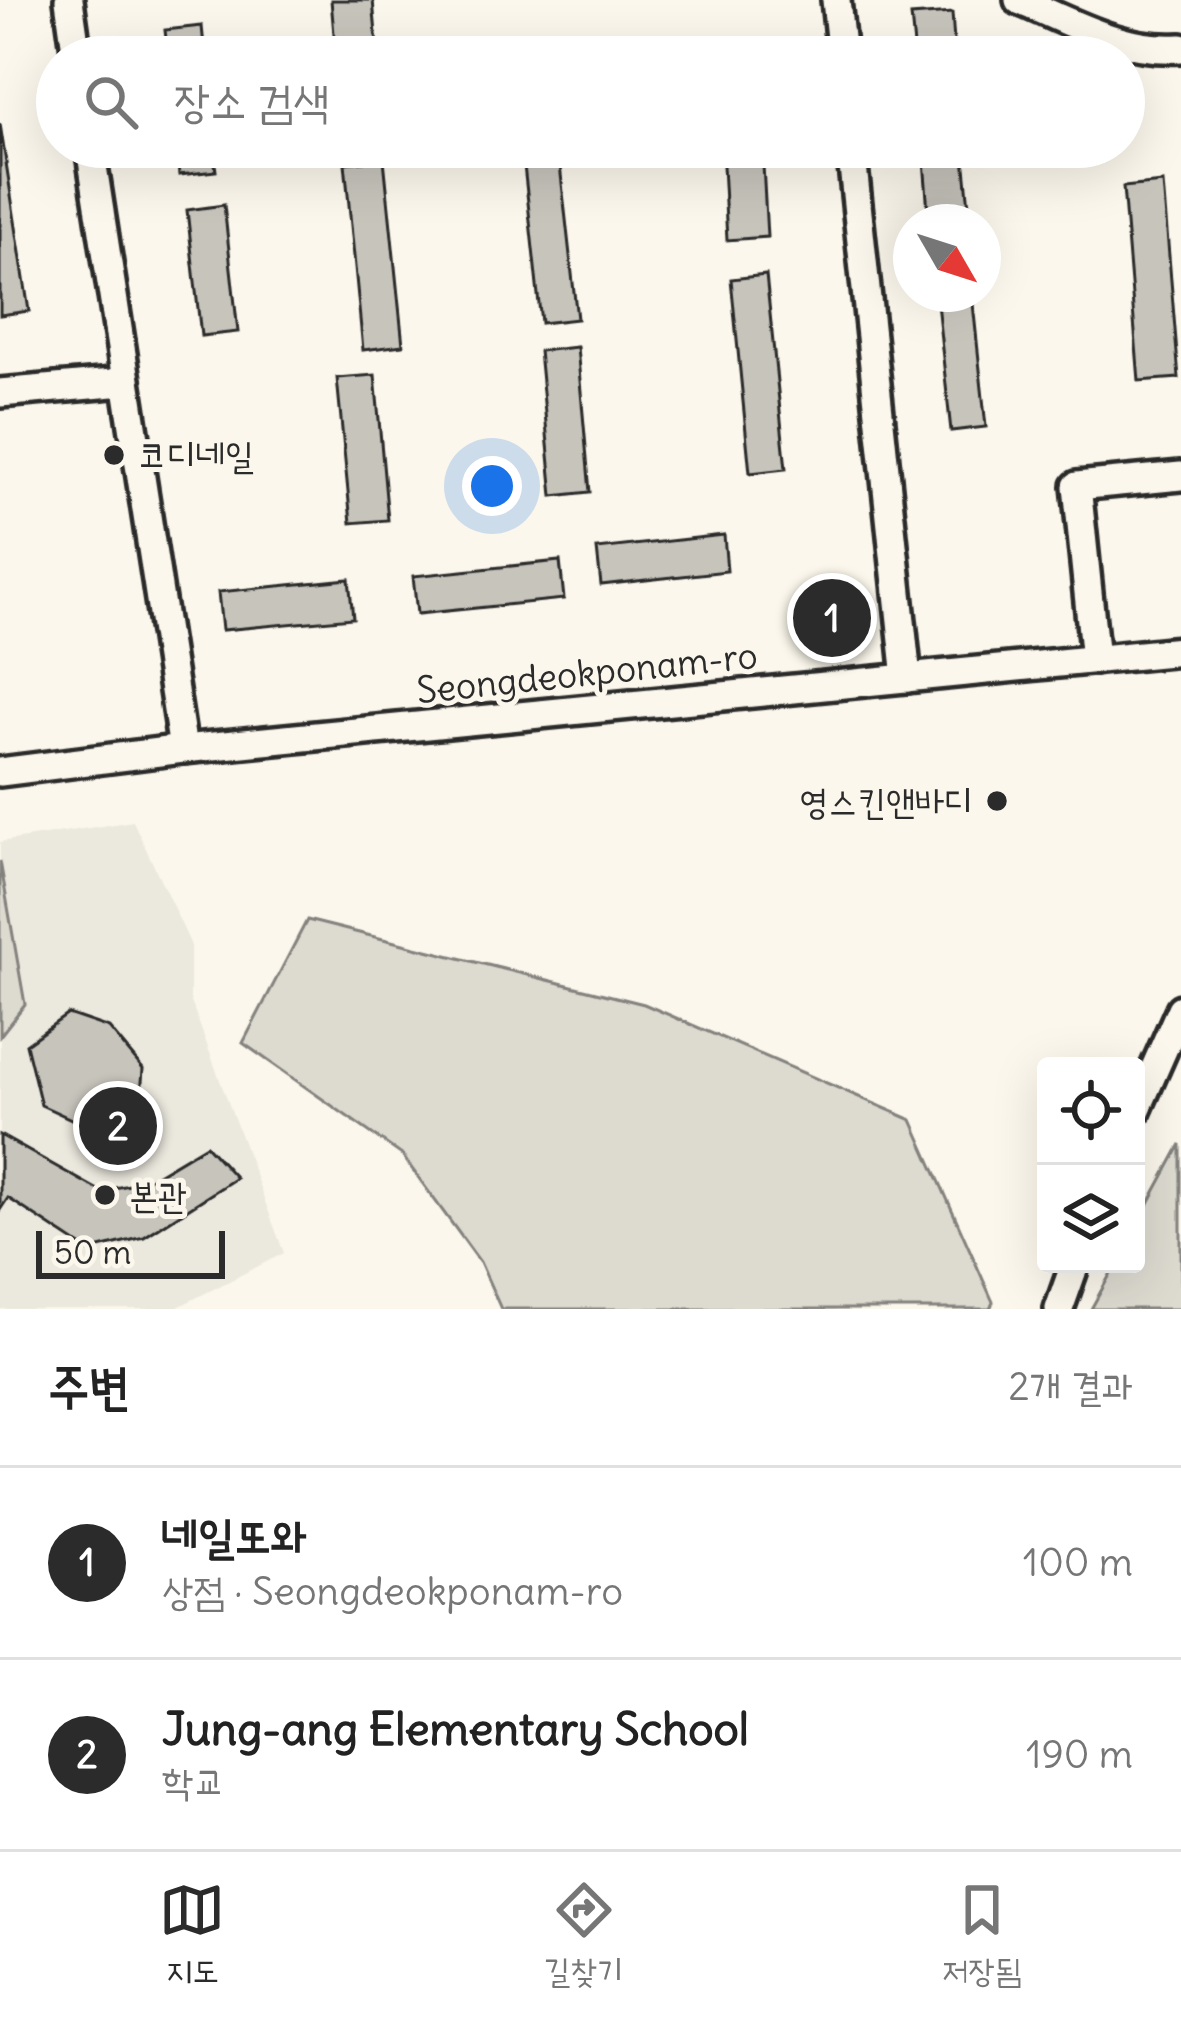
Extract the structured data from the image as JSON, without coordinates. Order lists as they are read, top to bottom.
{
  "streets": {
    "street": ["Seongdeokponam-ro"]
  },
  "places": ["코디네일", "영스킨앤바디", "본관"],
  "scale_bar": "50 m",
  "north": "bottom right",
  "page": {
    "search": "장소 검색",
    "pins": ["1", "2"],
    "scale": "50 m",
    "heading": ["주변", "2개 결과"],
    "list": [
      {
        "mark": "1",
        "name": "네일또와",
        "note": "상점 · Seongdeokponam-ro",
        "value": "100 m"
      },
      {
        "mark": "2",
        "name": "Jung-ang Elementary School",
        "note": "학교",
        "value": "190 m"
      }
    ],
    "nav": ["지도", "길찾기", "저장됨"]
  }
}
